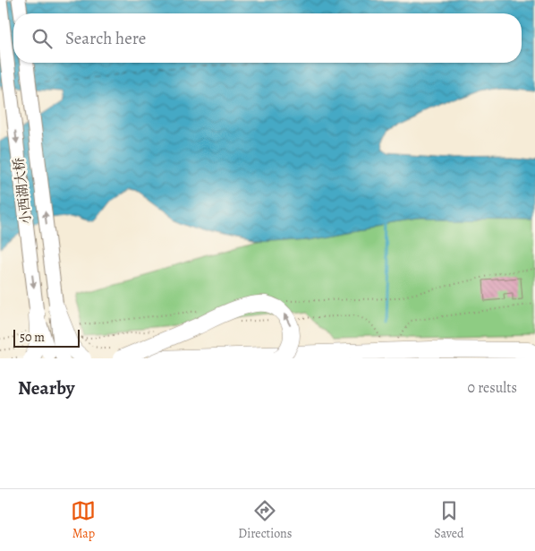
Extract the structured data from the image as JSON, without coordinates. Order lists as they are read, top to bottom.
{
  "streets": {
    "main road": ["小西湖大桥"]
  },
  "scale_bar": "50 m",
  "page": {
    "search": "Search here",
    "scale": "50 m",
    "heading": ["Nearby", "0 results"],
    "nav": ["Map", "Directions", "Saved"]
  }
}
